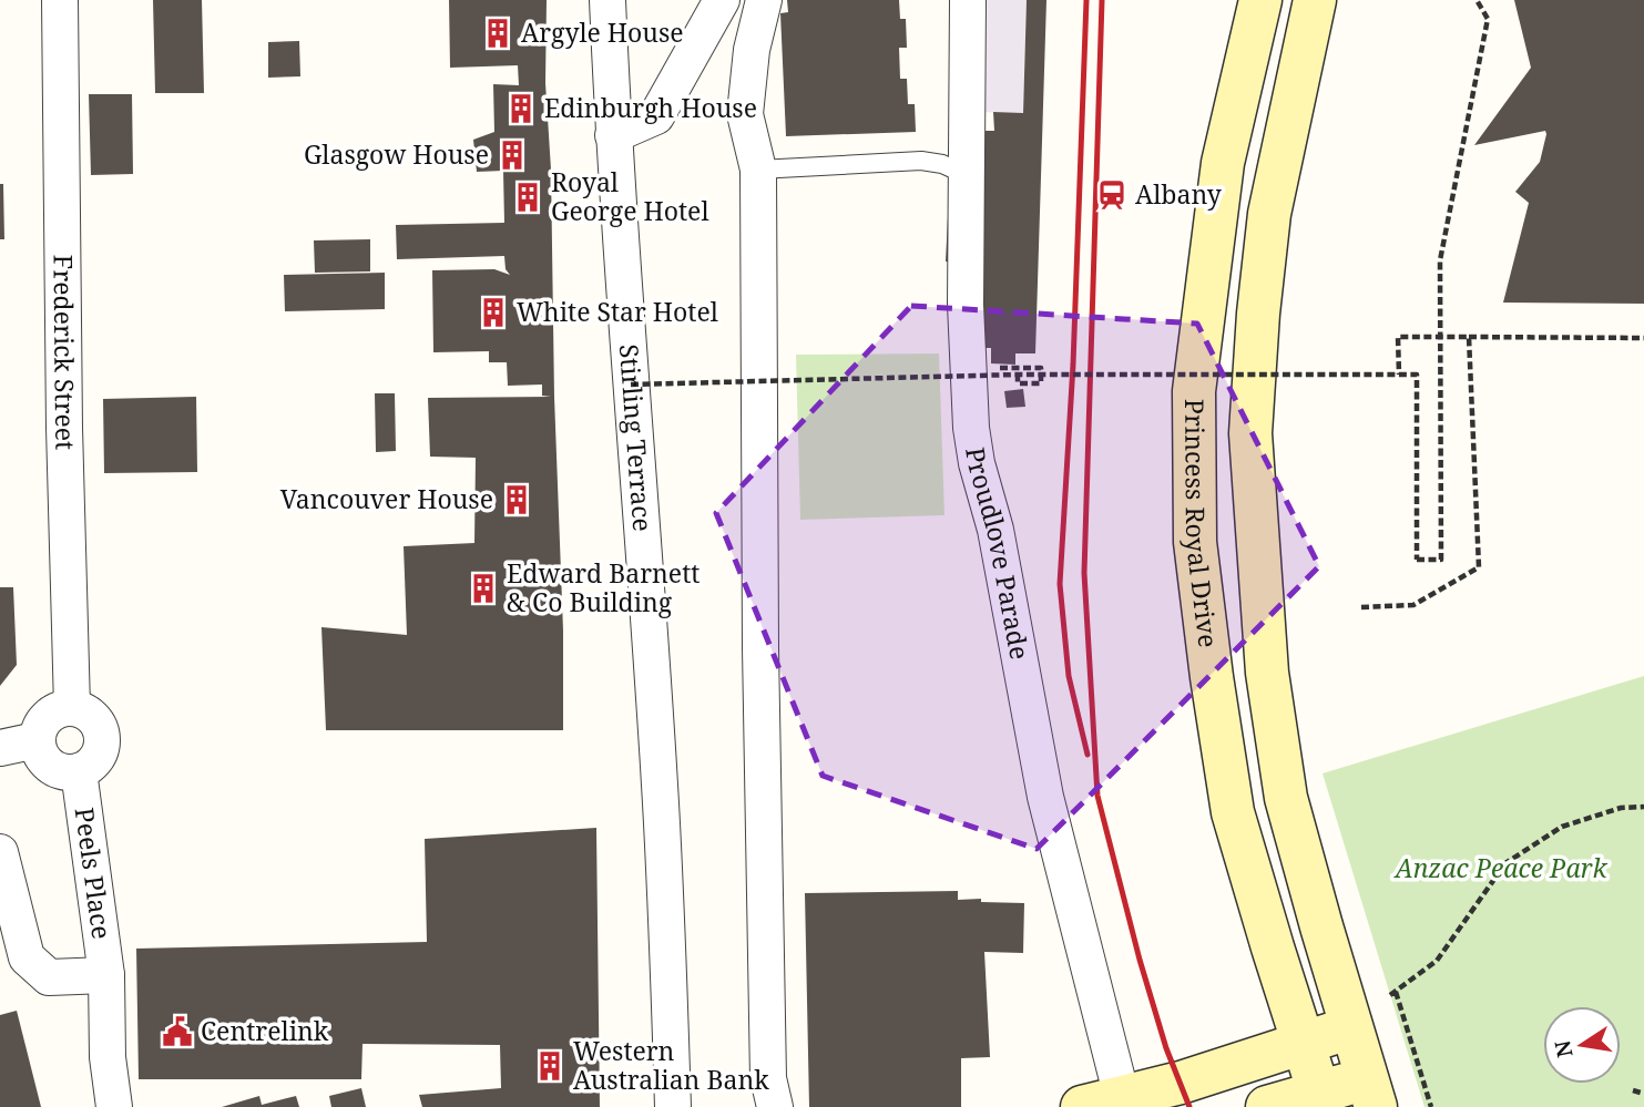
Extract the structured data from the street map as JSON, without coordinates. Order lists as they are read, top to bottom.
{
  "streets": {
    "main road": ["Princess Royal Drive"],
    "street": [
      "Frederick Street",
      "Stirling Terrace",
      "Proudlove Parade",
      "Peels Place"
    ]
  },
  "crossings": [
    ["Frederick Street", "Peels Place"]
  ],
  "parks": ["Anzac Peace Park"],
  "places": {
    "building": [
      "Argyle House",
      "Edinburgh House",
      "Glasgow House",
      "Royal George Hotel",
      "White Star Hotel",
      "Vancouver House",
      "Edward Barnett & Co Building",
      "Western Australian Bank"
    ],
    "station": ["Albany"],
    "public building": ["Centrelink"]
  },
  "north": "left"
}
